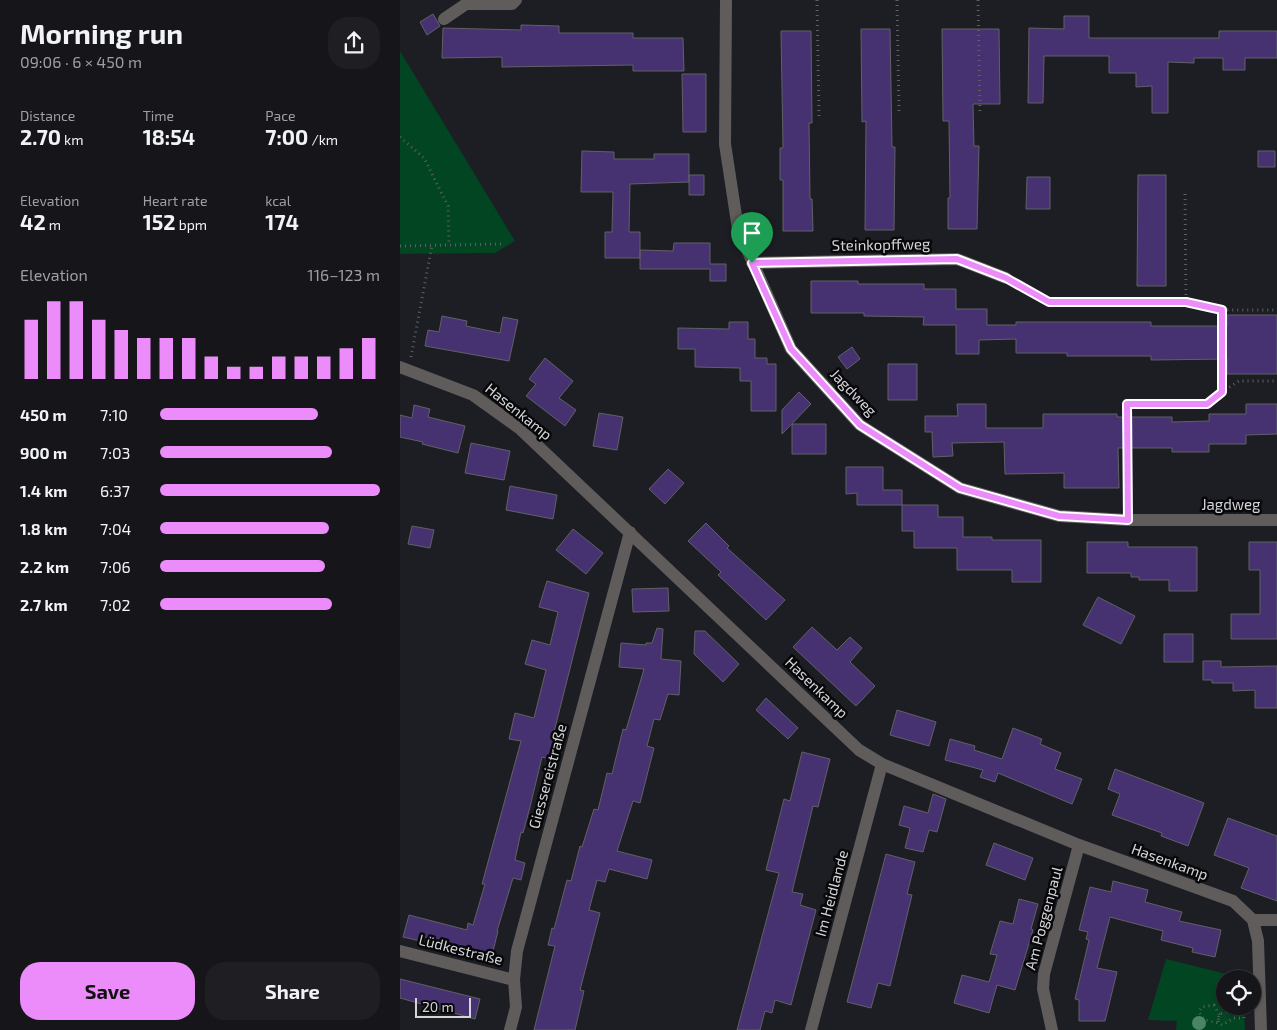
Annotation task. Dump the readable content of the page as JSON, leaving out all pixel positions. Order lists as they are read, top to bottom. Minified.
{"streets":{"street":["Steinkopffweg","Jagdweg","Hasenkamp","Giessereistraße","Im Heidlande","Am Poggenpaul","Lüdkestraße"]},"crossings":[["Steinkopffweg","Jagdweg"],["Hasenkamp","Giessereistraße"],["Hasenkamp","Im Heidlande"],["Hasenkamp","Am Poggenpaul"],["Giessereistraße","Lüdkestraße"]],"scale_bar":"20 m","page":{"heading":["Morning run","09:06 · 6 × 450 m"],"stats":[["Distance","2.70 km"],["Time","18:54"],["Pace","7:00 /km"],["Elevation","42 m"],["Heart rate","152 bpm"],["kcal","174"]],"chart":["Elevation","116–123 m"],"list":[{"name":"450 m","note":"7:10"},{"name":"900 m","note":"7:03"},{"name":"1.4 km","note":"6:37"},{"name":"1.8 km","note":"7:04"},{"name":"2.2 km","note":"7:06"},{"name":"2.7 km","note":"7:02"}],"buttons":["Save","Share"],"scale":"20 m"}}
